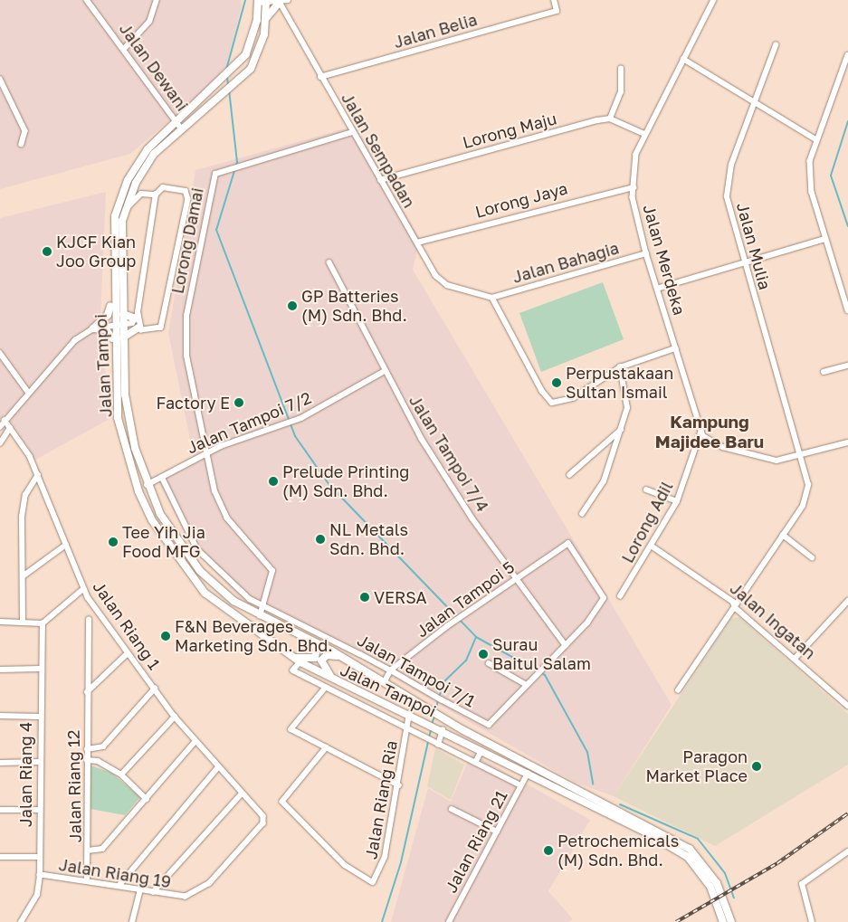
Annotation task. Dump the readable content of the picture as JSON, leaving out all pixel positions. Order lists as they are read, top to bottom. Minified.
{"streets":{"main road":["Jalan Tampoi"],"street":["Jalan Belia","Jalan Dewani","Lorong Maju","Jalan Sempadan","Lorong Jaya","Lorong Damai","Jalan Mulia","Jalan Merdeka","Jalan Bahagia","Jalan Tampoi 7/2","Jalan Tampoi 7/4","Lorong Adil","Jalan Tampoi 5","Jalan Ingatan","Jalan Riang 1","Jalan Tampoi 7/1","Jalan Riang 4","Jalan Riang 12","Jalan Riang Ria","Jalan Riang 21","Jalan Riang 19"]},"crossings":[["Jalan Belia","Jalan Sempadan"],["Jalan Dewani","Jalan Tampoi"],["Lorong Maju","Jalan Sempadan"],["Jalan Sempadan","Lorong Jaya"],["Jalan Sempadan","Lorong Damai"],["Jalan Sempadan","Jalan Bahagia"],["Lorong Jaya","Jalan Merdeka"],["Lorong Damai","Jalan Tampoi 7/2"],["Jalan Mulia","Jalan Ingatan"],["Jalan Merdeka","Jalan Bahagia"],["Jalan Merdeka","Lorong Adil"],["Jalan Tampoi","Jalan Tampoi 7/2"],["Jalan Tampoi","Jalan Tampoi 5"],["Jalan Tampoi","Jalan Riang Ria"],["Jalan Tampoi","Jalan Riang 21"],["Jalan Tampoi 7/2","Jalan Tampoi 7/4"],["Jalan Tampoi 7/2","Jalan Tampoi 7/1"],["Jalan Tampoi 7/4","Jalan Tampoi 5"],["Lorong Adil","Jalan Ingatan"],["Jalan Tampoi 5","Jalan Tampoi 7/1"],["Jalan Riang 1","Jalan Riang 19"],["Jalan Riang 4","Jalan Riang 19"],["Jalan Riang 12","Jalan Riang 19"]],"districts":["Kampung Majidee Baru"],"places":["KJCF Kian Joo Group","GP Batteries (M) Sdn. Bhd.","Perpustakaan Sultan Ismail","Factory E","Prelude Printing (M) Sdn. Bhd.","NL Metals Sdn. Bhd.","Tee Yih Jia Food MFG","VERSA","F&N Beverages Marketing Sdn. Bhd.","Surau Baitul Salam","Paragon Market Place","Petrochemicals (M) Sdn. Bhd."]}
